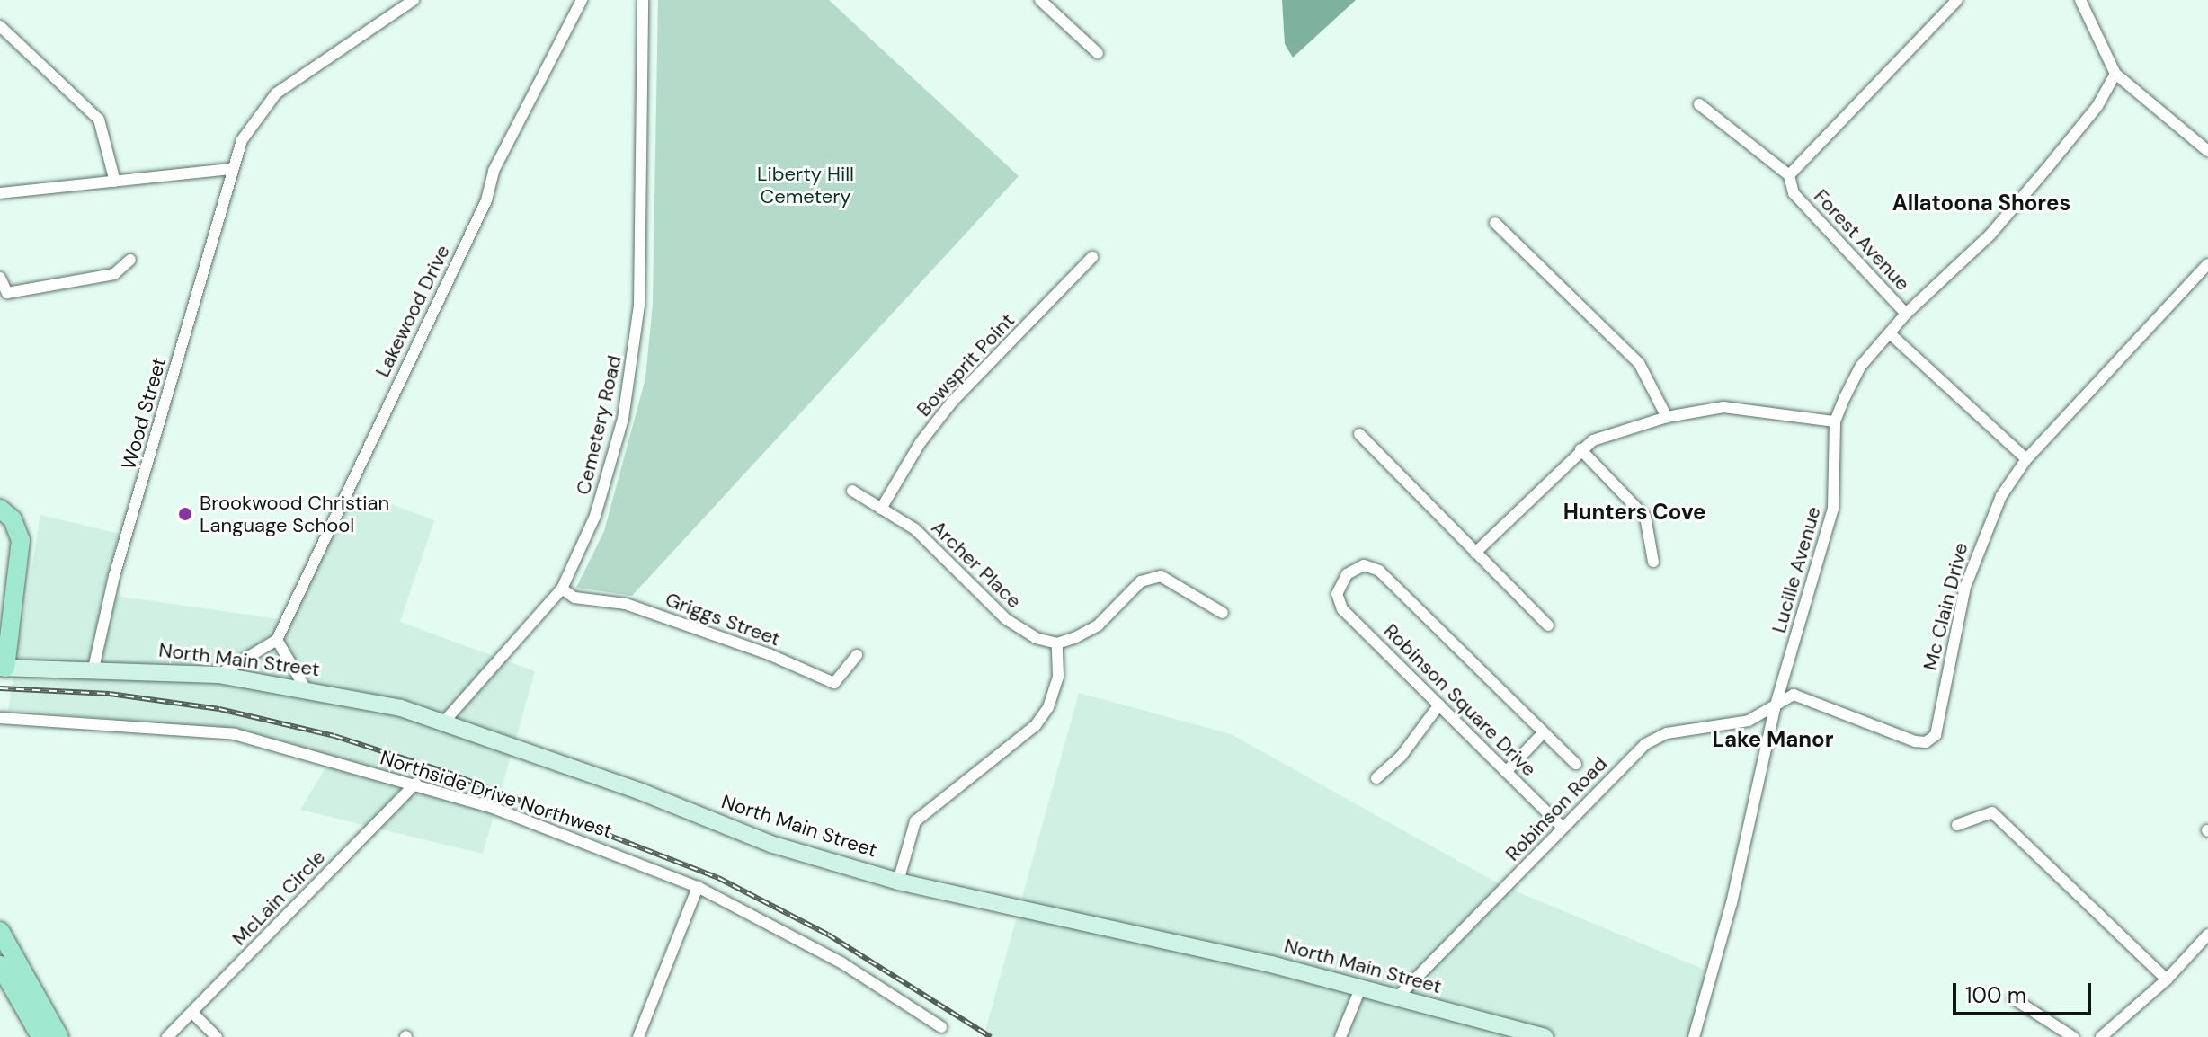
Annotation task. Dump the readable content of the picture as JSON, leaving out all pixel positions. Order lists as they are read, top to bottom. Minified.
{"streets":{"main road":["North Main Street"],"street":["Forest Avenue","Lakewood Drive","Bowsprit Point","Wood Street","Cemetery Road","Archer Place","Lucille Avenue","Mc Clain Drive","Griggs Street","Robinson Square Drive","Northside Drive Northwest","Robinson Road","McLain Circle"]},"crossings":[["Forest Avenue","Lucille Avenue"],["Bowsprit Point","Archer Place"],["Wood Street","North Main Street"],["Cemetery Road","Griggs Street"],["Cemetery Road","North Main Street"],["Lucille Avenue","Mc Clain Drive"],["Lucille Avenue","Robinson Road"],["Mc Clain Drive","Robinson Road"],["North Main Street","Robinson Road"],["Robinson Square Drive","Robinson Road"],["Northside Drive Northwest","McLain Circle"]],"districts":["Allatoona Shores","Hunters Cove","Lake Manor"],"parks":["Liberty Hill Cemetery"],"places":["Brookwood Christian Language School"],"scale_bar":"100 m"}
